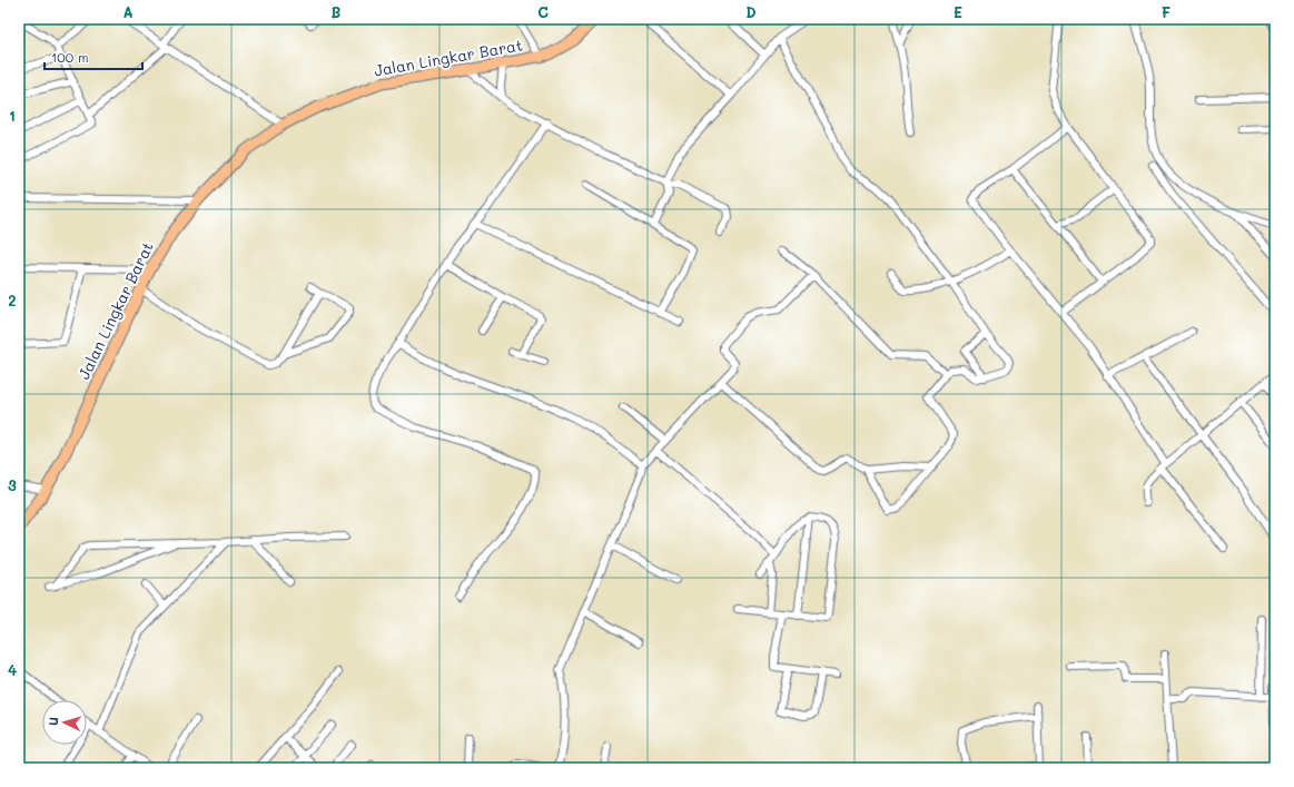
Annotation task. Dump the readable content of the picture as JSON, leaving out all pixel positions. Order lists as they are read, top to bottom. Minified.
{"streets":{"highway":["Jalan Lingkar Barat"]},"scale_bar":"100 m","north":"left","grid":{"columns":["A","B","C","D","E","F"],"rows":["1","2","3","4"]}}
